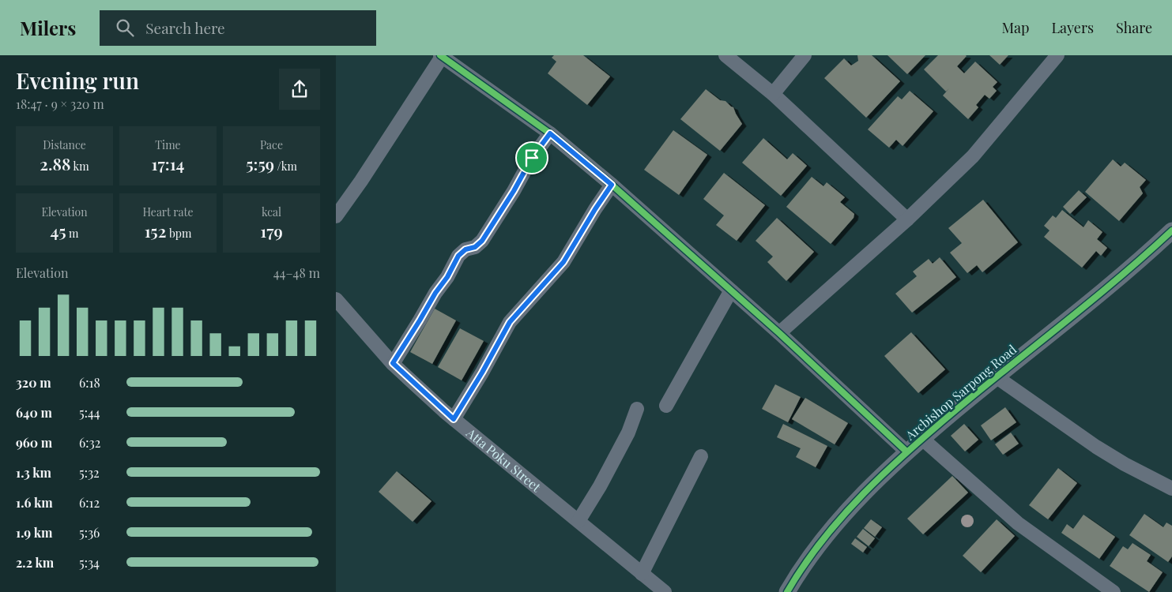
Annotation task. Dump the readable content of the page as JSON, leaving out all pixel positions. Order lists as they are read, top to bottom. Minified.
{"streets":{"street":["Arcbishop Sarpong Road","Atta Poku Street"]},"page":{"header":"Milers","search":"Search here","nav":["Map","Layers","Share"],"heading":["Evening run","18:47 · 9 × 320 m"],"stats":[["Distance","2.88 km"],["Time","17:14"],["Pace","5:59 /km"],["Elevation","45 m"],["Heart rate","152 bpm"],["kcal","179"]],"chart":["Elevation","44–48 m"],"list":[{"name":"320 m","note":"6:18"},{"name":"640 m","note":"5:44"},{"name":"960 m","note":"6:32"},{"name":"1.3 km","note":"5:32"},{"name":"1.6 km","note":"6:12"},{"name":"1.9 km","note":"5:36"},{"name":"2.2 km","note":"5:34"}]}}
